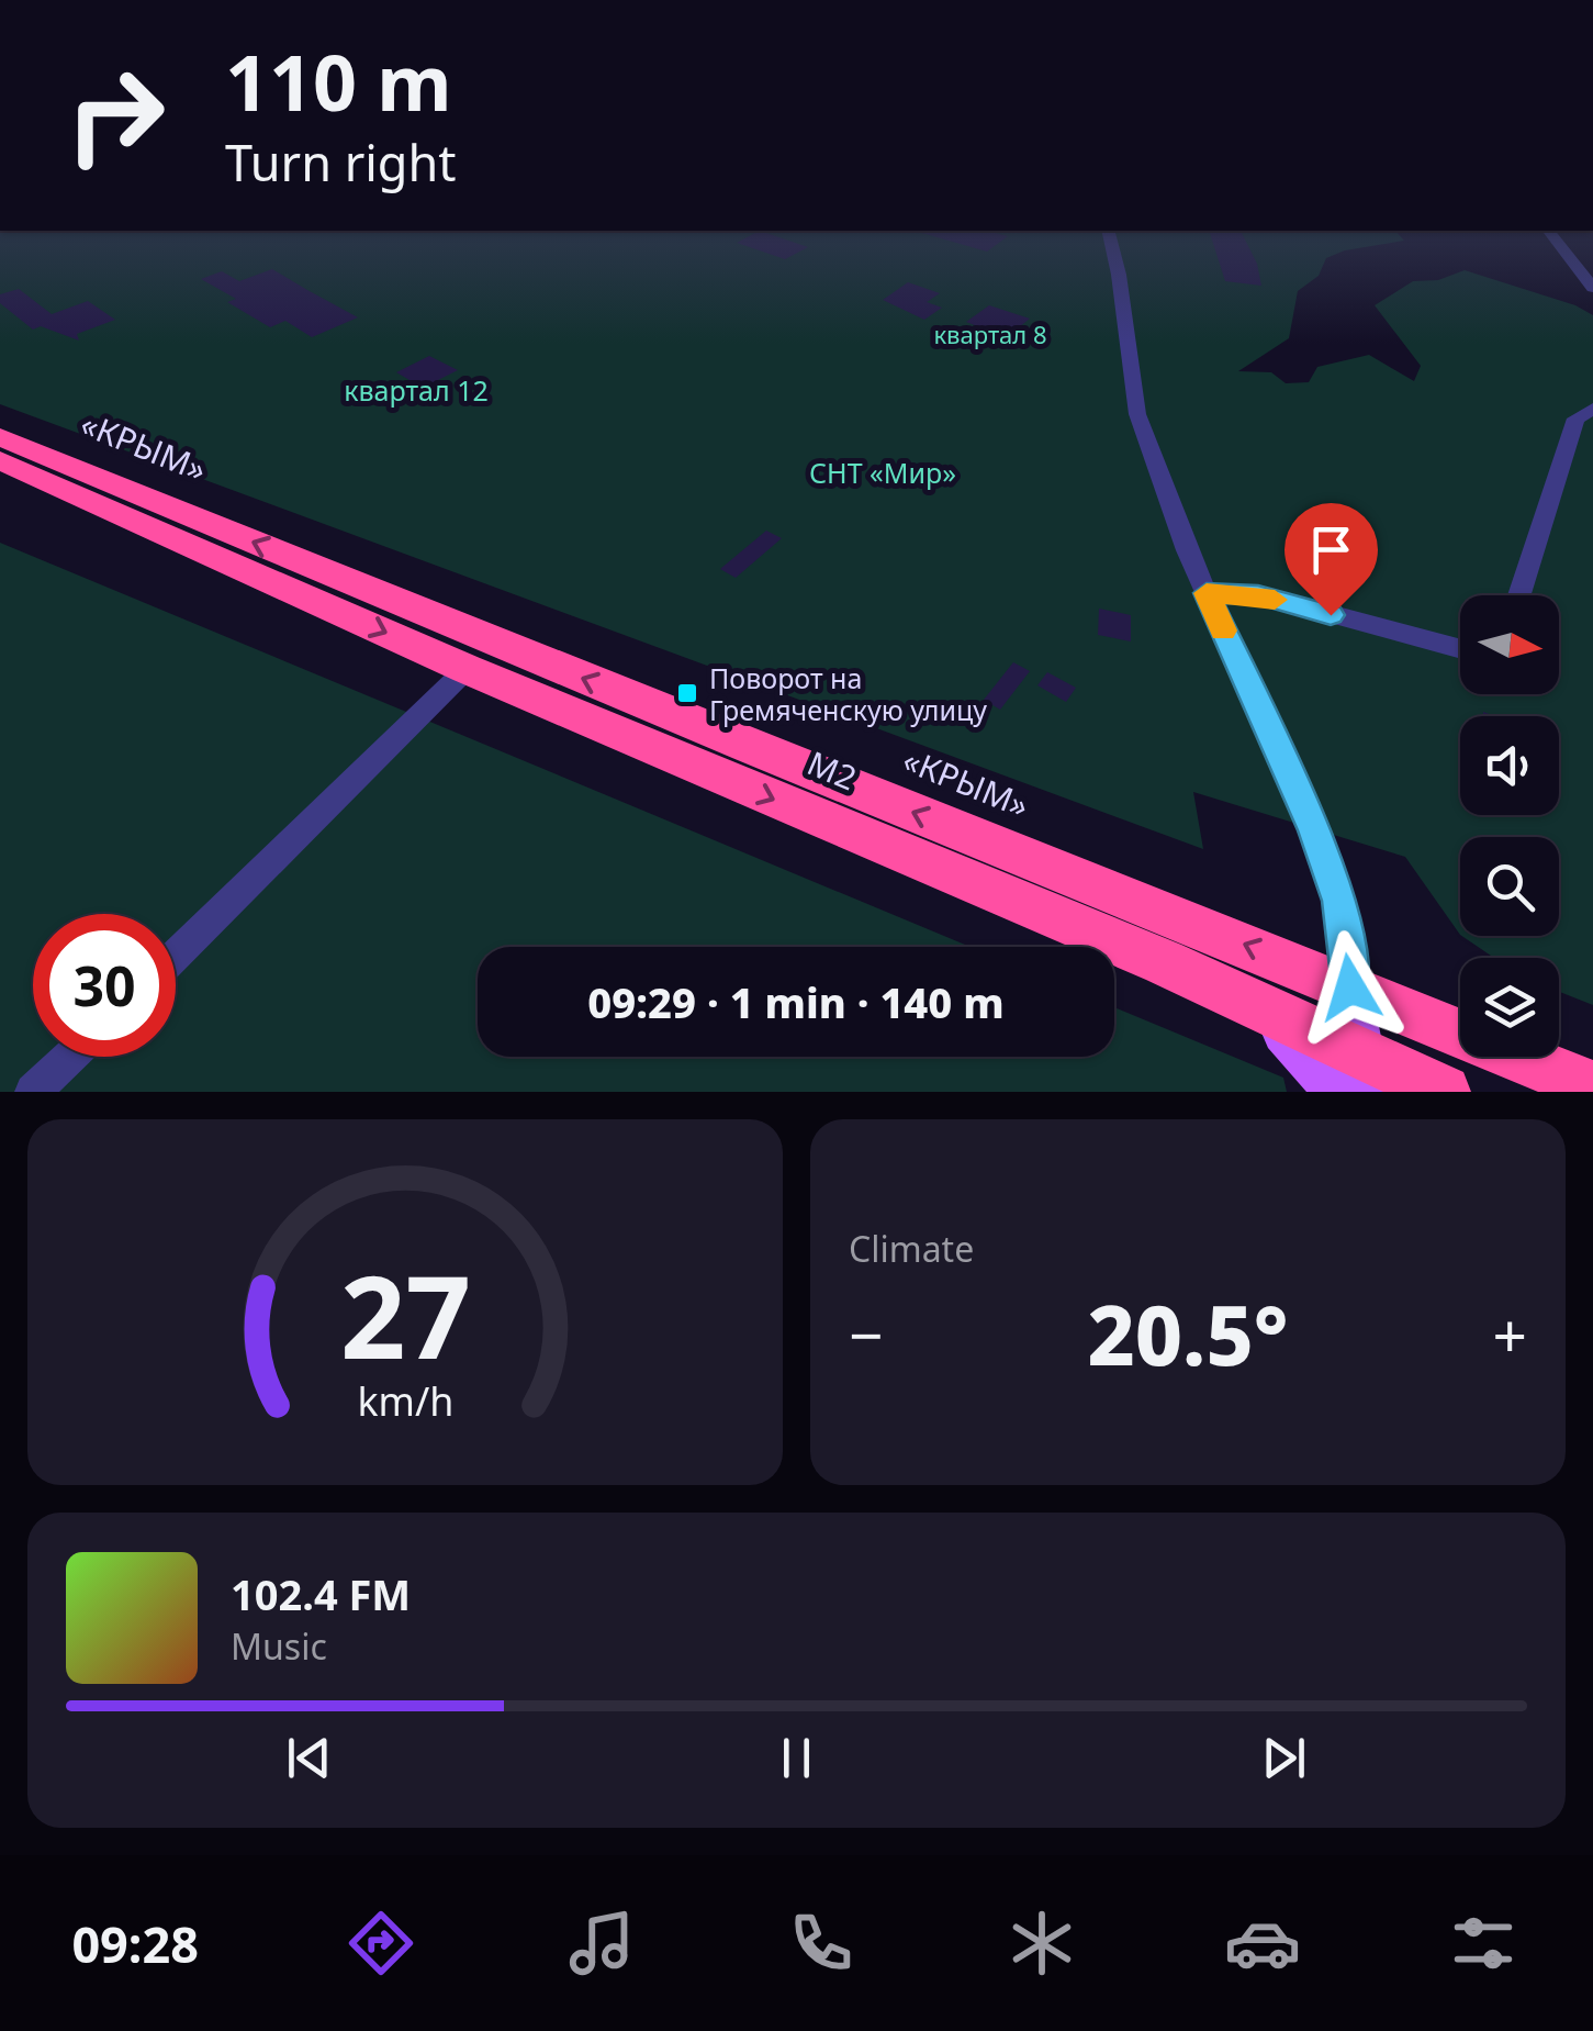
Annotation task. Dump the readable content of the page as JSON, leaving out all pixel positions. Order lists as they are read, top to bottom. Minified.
{"streets":{"highway":["«КРЫМ»","М2"]},"one_way":["«КРЫМ»","М2"],"parks":["квартал 8","квартал 12","СНТ «Мир»"],"places":{"transit":["Поворот на Гремяченскую улицу"]},"north":"right","page":{"turn":["110 m","Turn right"],"limit":"30","trip":"09:29 · 1 min · 140 m","tile":"Climate","heat":["−","20.5°","+"],"song":["102.4 FM","Music"],"tabs":"09:28","gauge":["27","km/h"]}}
